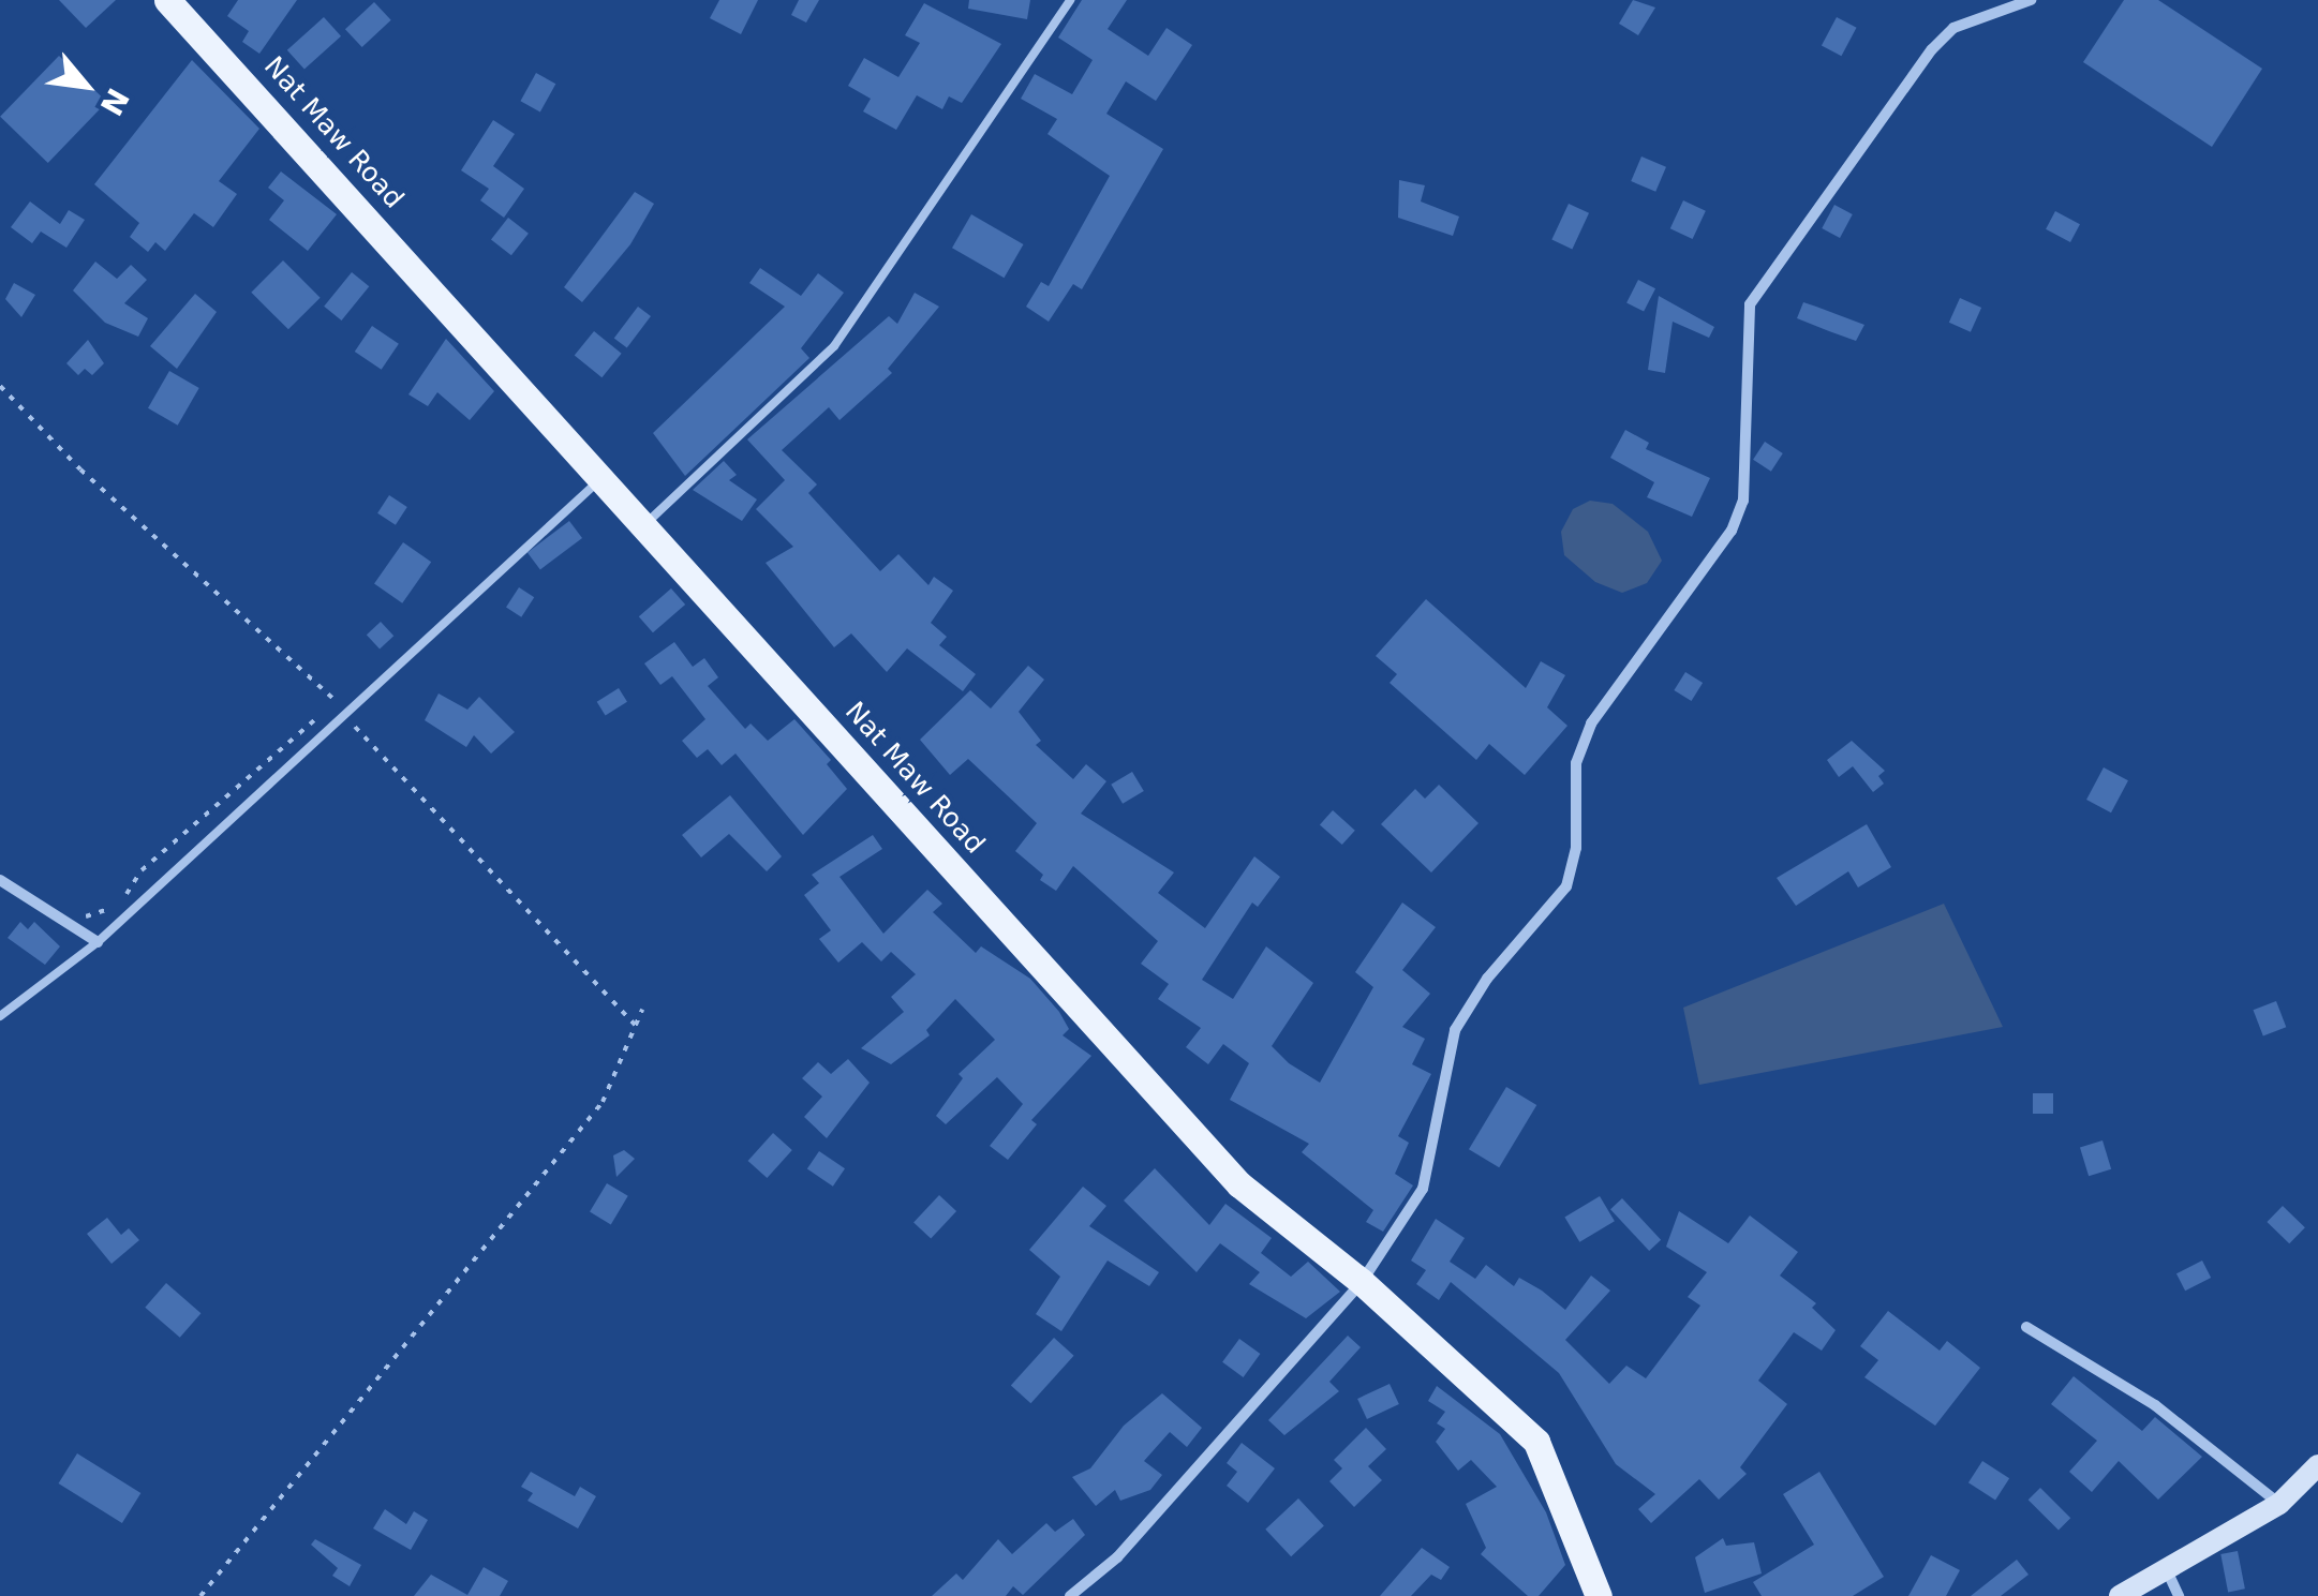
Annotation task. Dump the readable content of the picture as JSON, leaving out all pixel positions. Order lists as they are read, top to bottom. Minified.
{"streets":{"main road":["Nat Maw Road"]},"north":"bottom right"}
